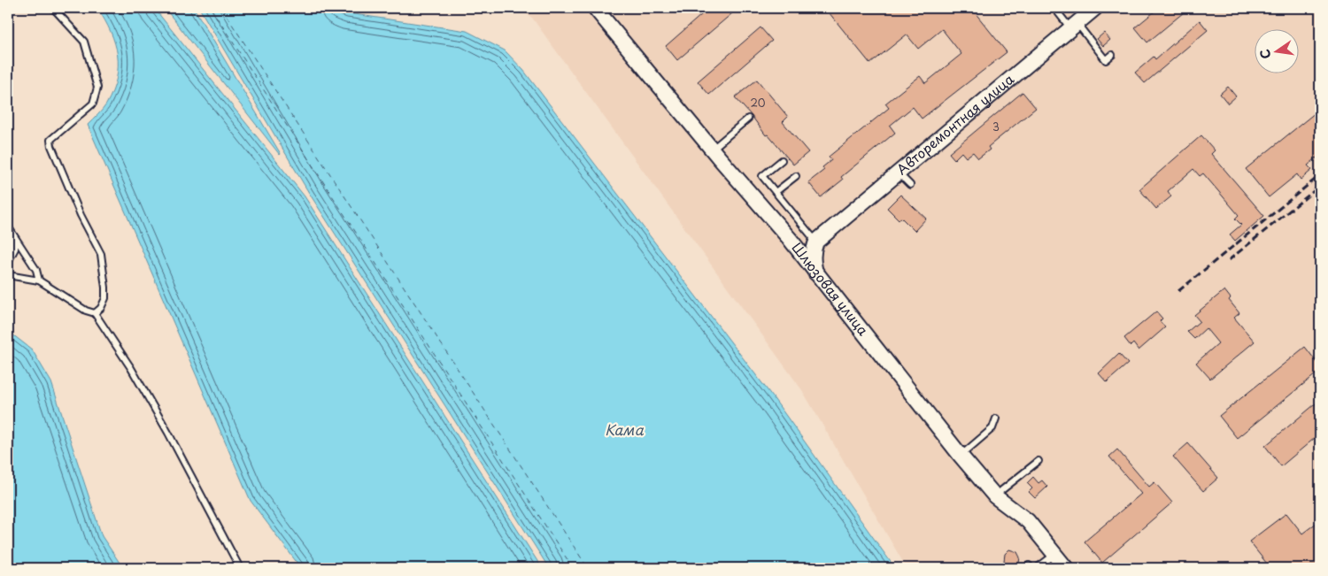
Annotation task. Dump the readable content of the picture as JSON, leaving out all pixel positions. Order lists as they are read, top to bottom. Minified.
{"streets":{"street":["Авторемонтная улица","Шлюзовая улица"]},"water":["Кама"],"house_numbers":["20","3"],"north":"left"}
